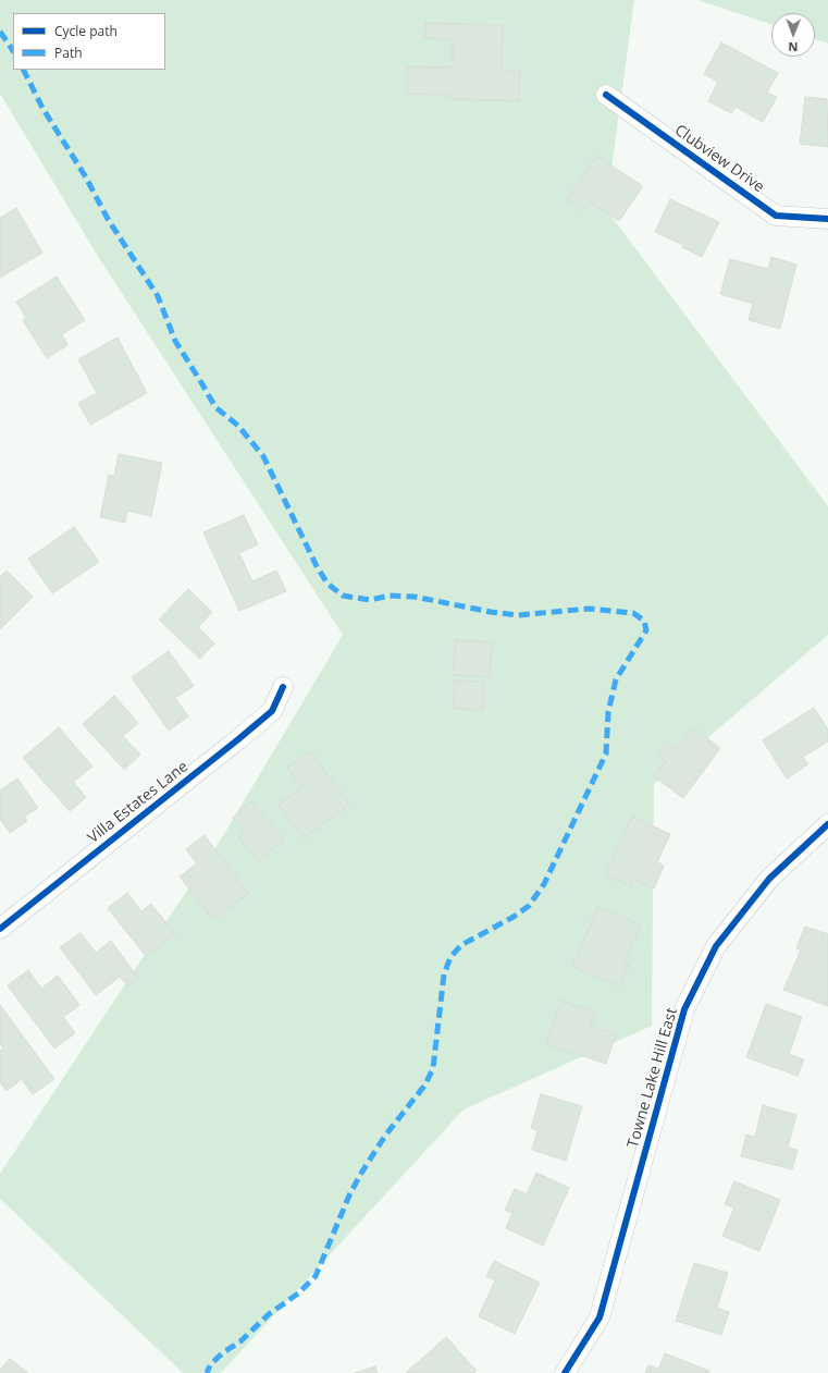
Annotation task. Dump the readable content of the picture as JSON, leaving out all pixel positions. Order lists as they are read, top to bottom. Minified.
{"streets":{"street":["Clubview Drive","Villa Estates Lane","Towne Lake Hill East"]},"legend":["Cycle path","Path"],"north":"bottom"}
